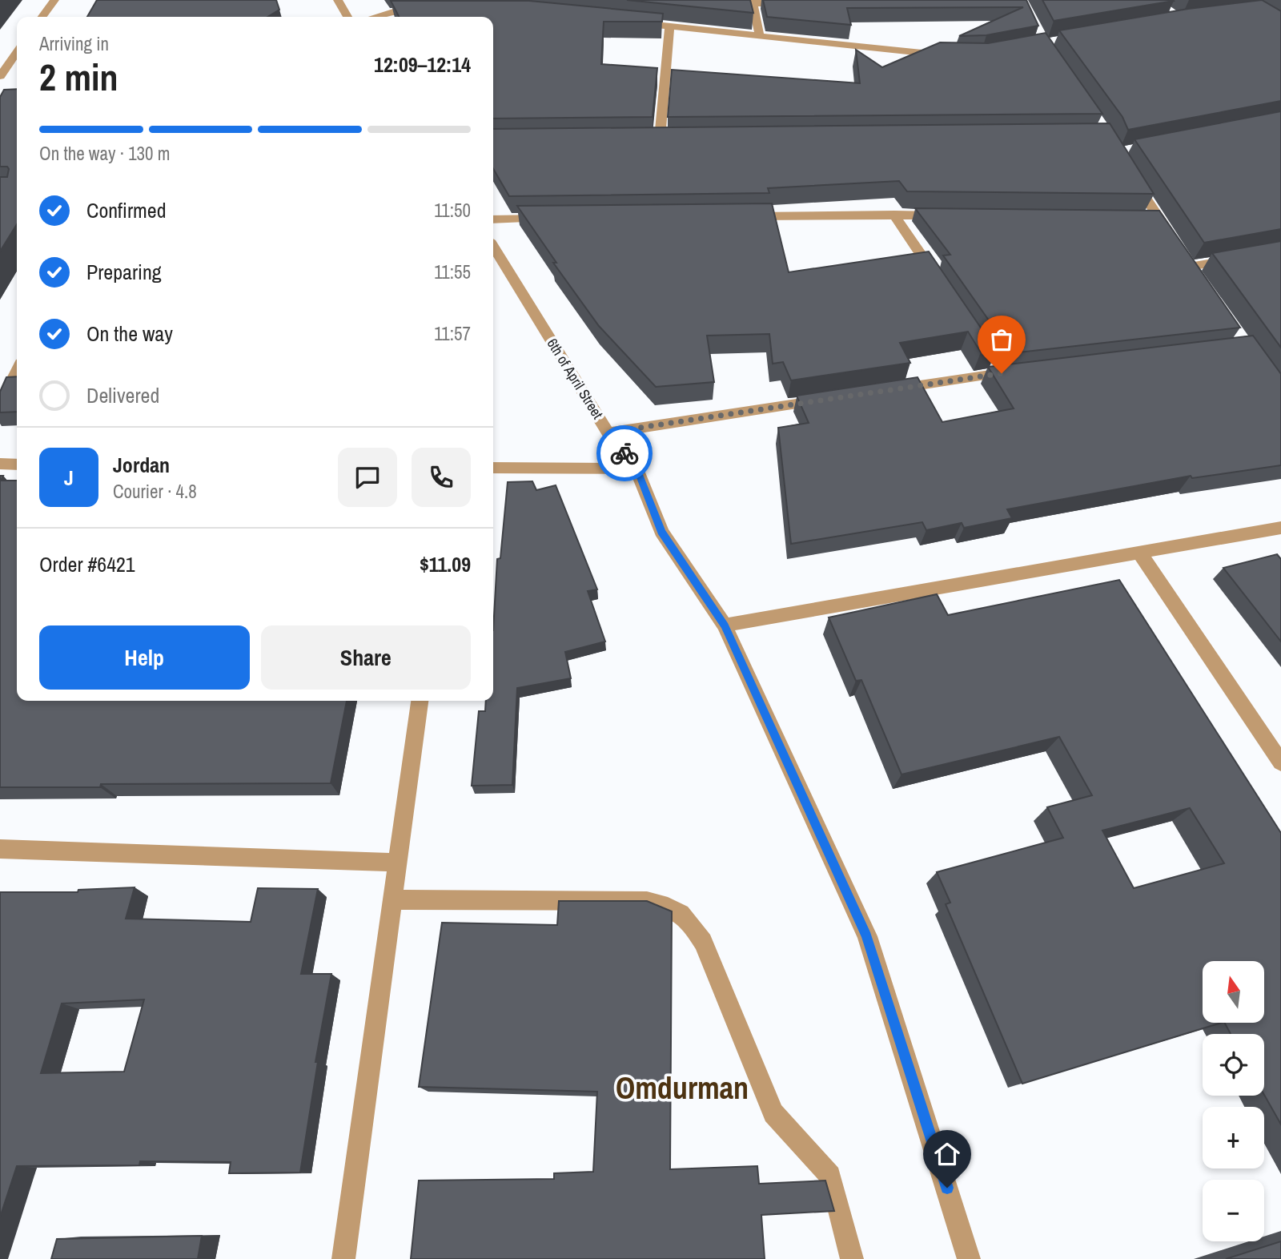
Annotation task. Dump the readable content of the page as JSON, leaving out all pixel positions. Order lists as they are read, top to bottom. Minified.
{"streets":{"street":["6th of April Street"]},"districts":["Omdurman"],"north":"top","page":{"heading":["2 min","Arriving in","12:09–12:14"],"panel":["Jordan","Courier · 4.8","Order #6421","$11.09"],"bar":"On the way · 130 m","list":[["Confirmed","11:50"],["Preparing","11:55"],["On the way","11:57"],"Delivered"],"round":"J","buttons":["Help","Share"],"map_buttons":["+","−"]}}
